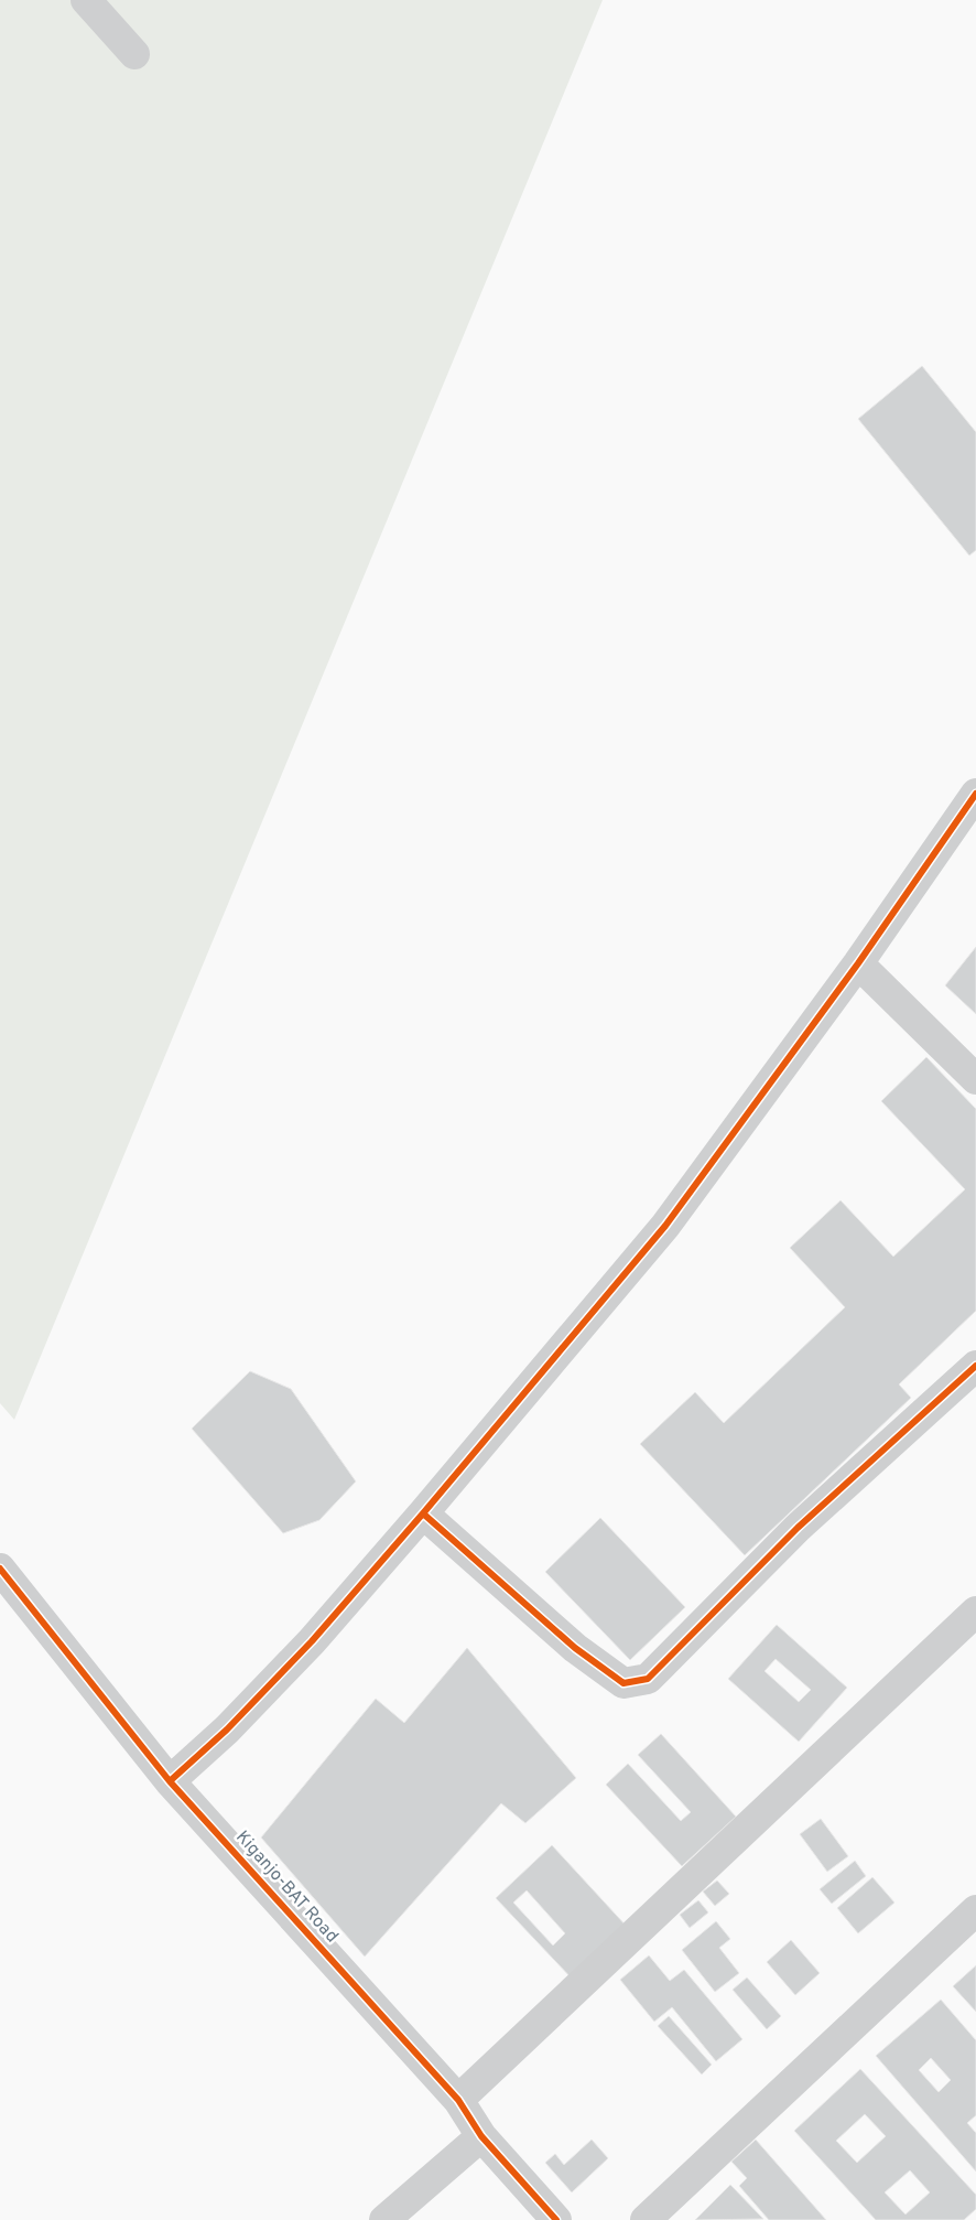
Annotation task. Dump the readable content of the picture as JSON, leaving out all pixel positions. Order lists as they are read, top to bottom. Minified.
{"streets":{"street":["Kiganjo-BAT Road"]}}
